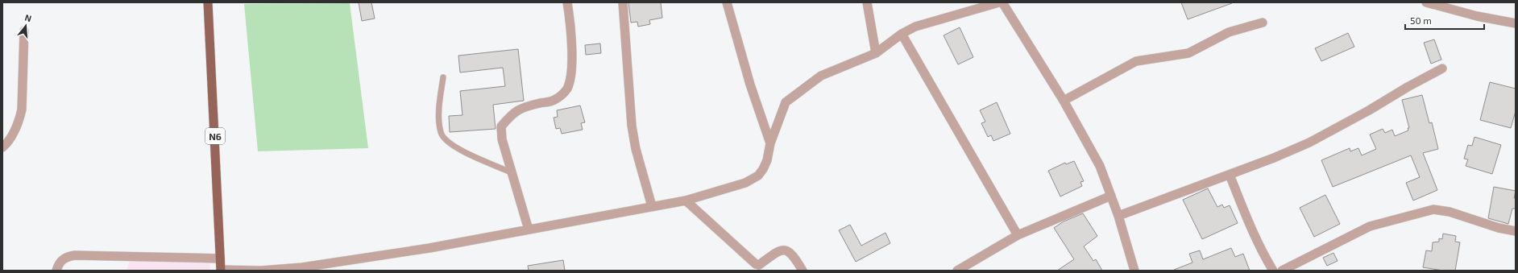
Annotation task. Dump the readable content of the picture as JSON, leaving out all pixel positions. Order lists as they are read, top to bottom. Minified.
{"streets":{"main road":["N6"]},"scale_bar":"50 m","north":"top"}
